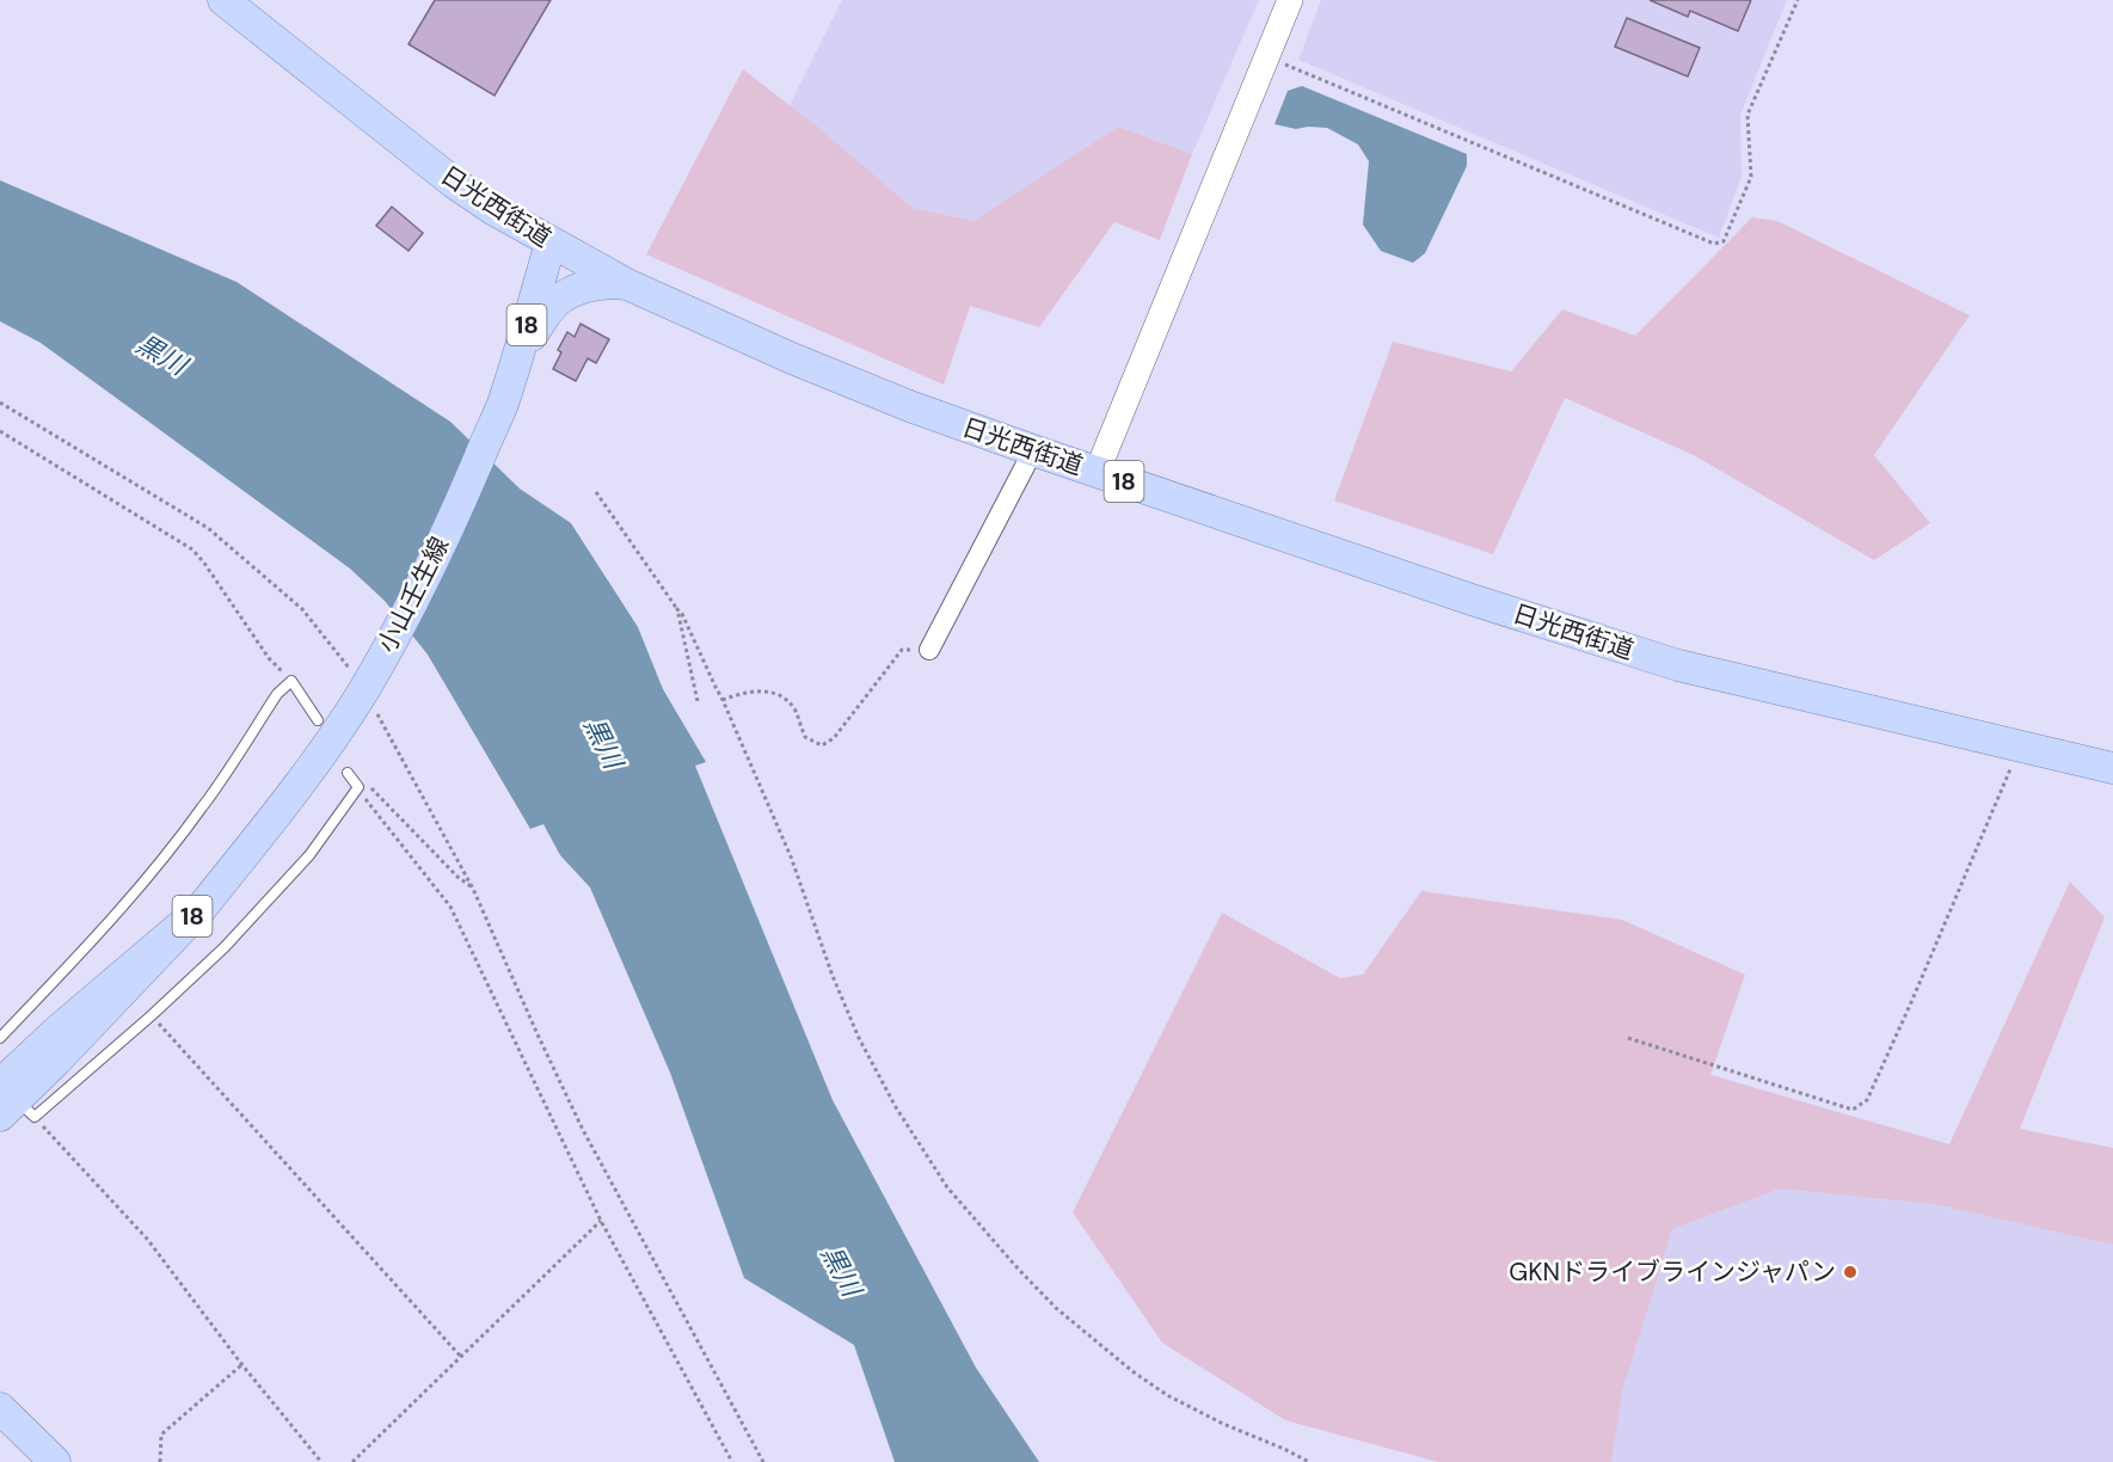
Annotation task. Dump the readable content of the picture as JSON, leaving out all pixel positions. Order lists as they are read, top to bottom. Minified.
{"streets":{"main road":["日光西街道","18","小山壬生線"]},"crossings":[["日光西街道","小山壬生線"]],"water":["黒川"],"places":["GKNドライブラインジャパン"]}
